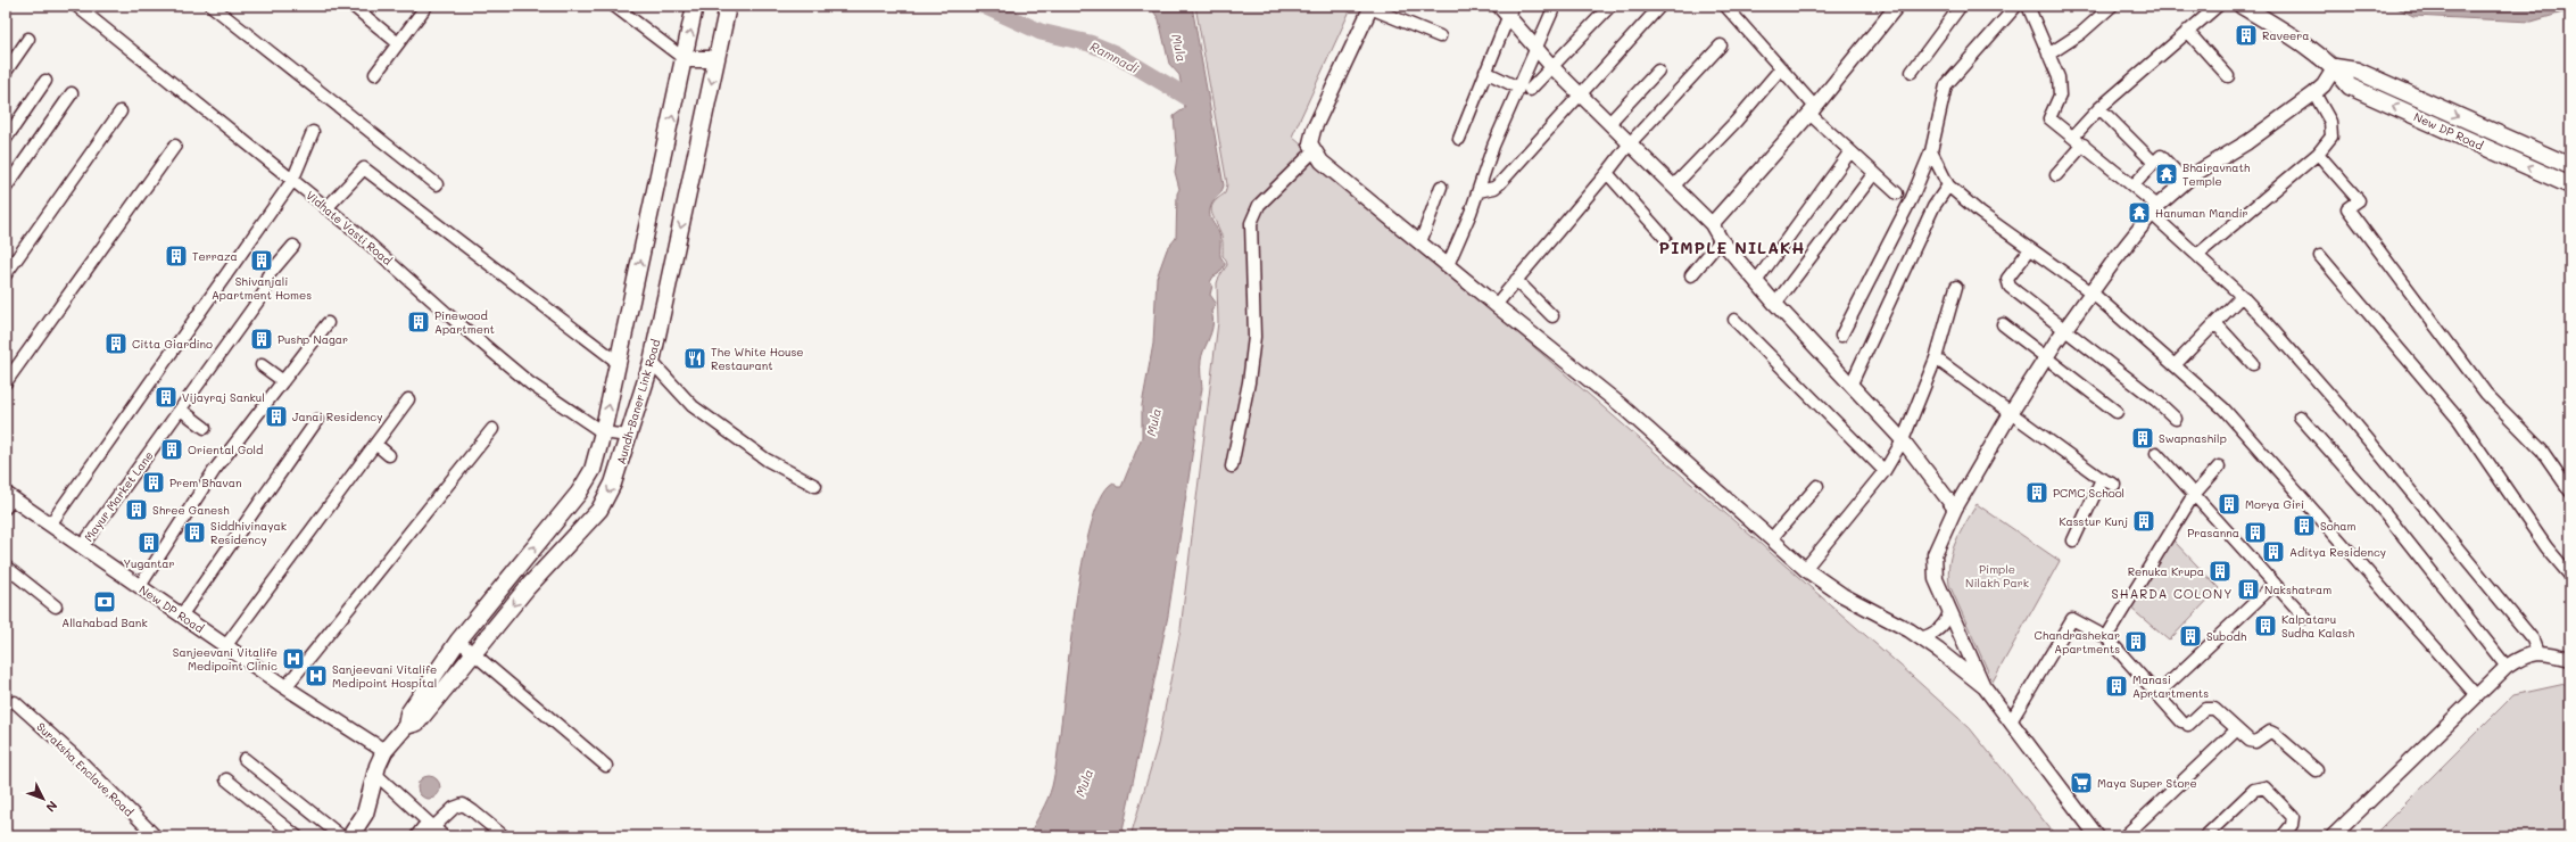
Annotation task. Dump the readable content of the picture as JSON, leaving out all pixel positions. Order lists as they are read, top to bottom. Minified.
{"streets":{"main road":["New DP Road","Aundh-Baner Link Road"],"street":["Vidhate Vasti Road","Mayur Market Lane","Suraksha Enclave Road"]},"crossings":[["New DP Road","Aundh-Baner Link Road"],["New DP Road","Mayur Market Lane"],["Vidhate Vasti Road","Aundh-Baner Link Road"]],"districts":["PIMPLE NILAKH","SHARDA COLONY"],"water":["Mula","Ramnadi"],"parks":["Pimple Nilakh Park"],"places":{"building":["Raveera","Terraza","Shivanjali Apartment Homes","Pinewood Apartment","Pushp Nagar","Citta Giardino","Vijayraj Sankul","Janai Residency","Swapnashilp","Oriental Gold","Prem Bhavan","PCMC School","Morya Giri","Shree Ganesh","Kasstur Kunj","Soham","Siddhivinayak Residency","Prasanna","Yugantar","Aditya Residency","Renuka Krupa","Nakshatram","Kalpataru Sudha Kalash","Subodh","Chandrashekar Apartments","Manasi Aprtartments"],"temple":["Bhairavnath Temple","Hanuman Mandir"],"restaurant":["The White House Restaurant"],"bank":["Allahabad Bank"],"hospital":["Sanjeevani Vitalife Medipoint Clinic","Sanjeevani Vitalife Medipoint Hospital"],"supermarket":["Maya Super Store"]},"north":"bottom right"}
